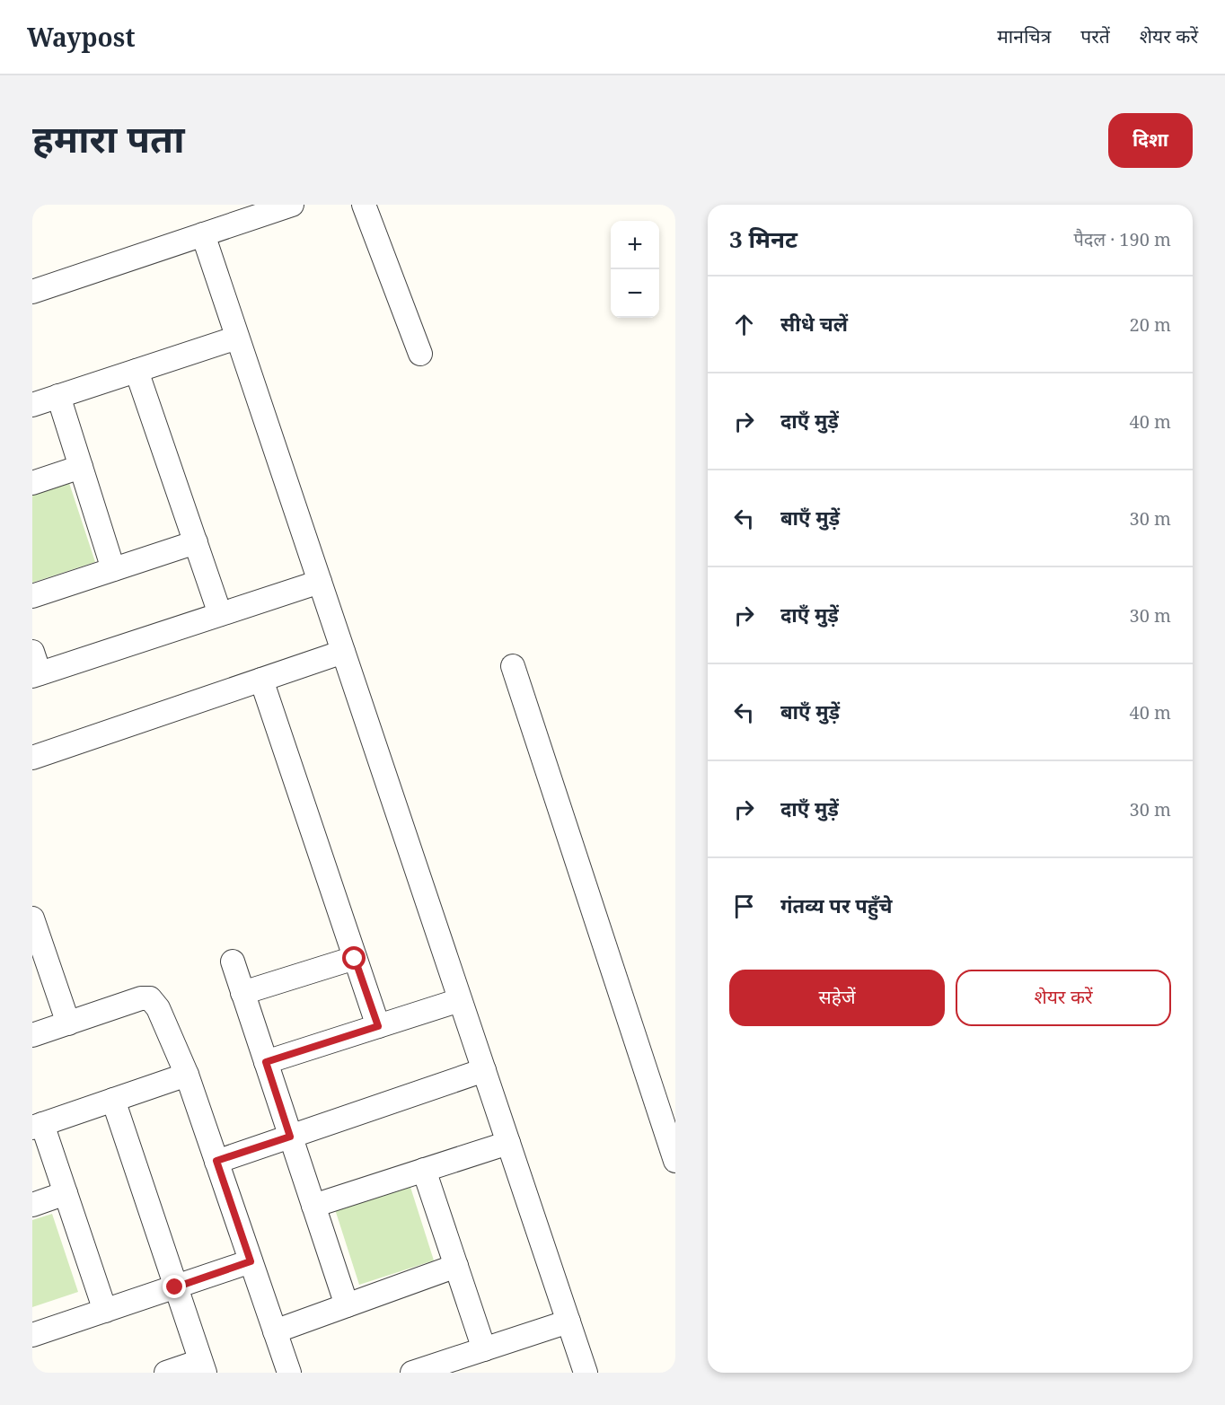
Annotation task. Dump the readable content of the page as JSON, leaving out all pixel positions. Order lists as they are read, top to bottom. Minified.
{"page":{"header":"Waypost","nav":["मानचित्र","परतें","शेयर करें"],"title":"हमारा पता","buttons":["दिशा",["सहेजें","शेयर करें"]],"heading":["3 मिनट","पैदल · 190 m"],"map_buttons":["+","−"],"list":[["सीधे चलें","20 m"],["दाएँ मुड़ें","40 m"],["बाएँ मुड़ें","30 m"],["दाएँ मुड़ें","30 m"],["बाएँ मुड़ें","40 m"],["दाएँ मुड़ें","30 m"],"गंतव्य पर पहुँचे"]}}
